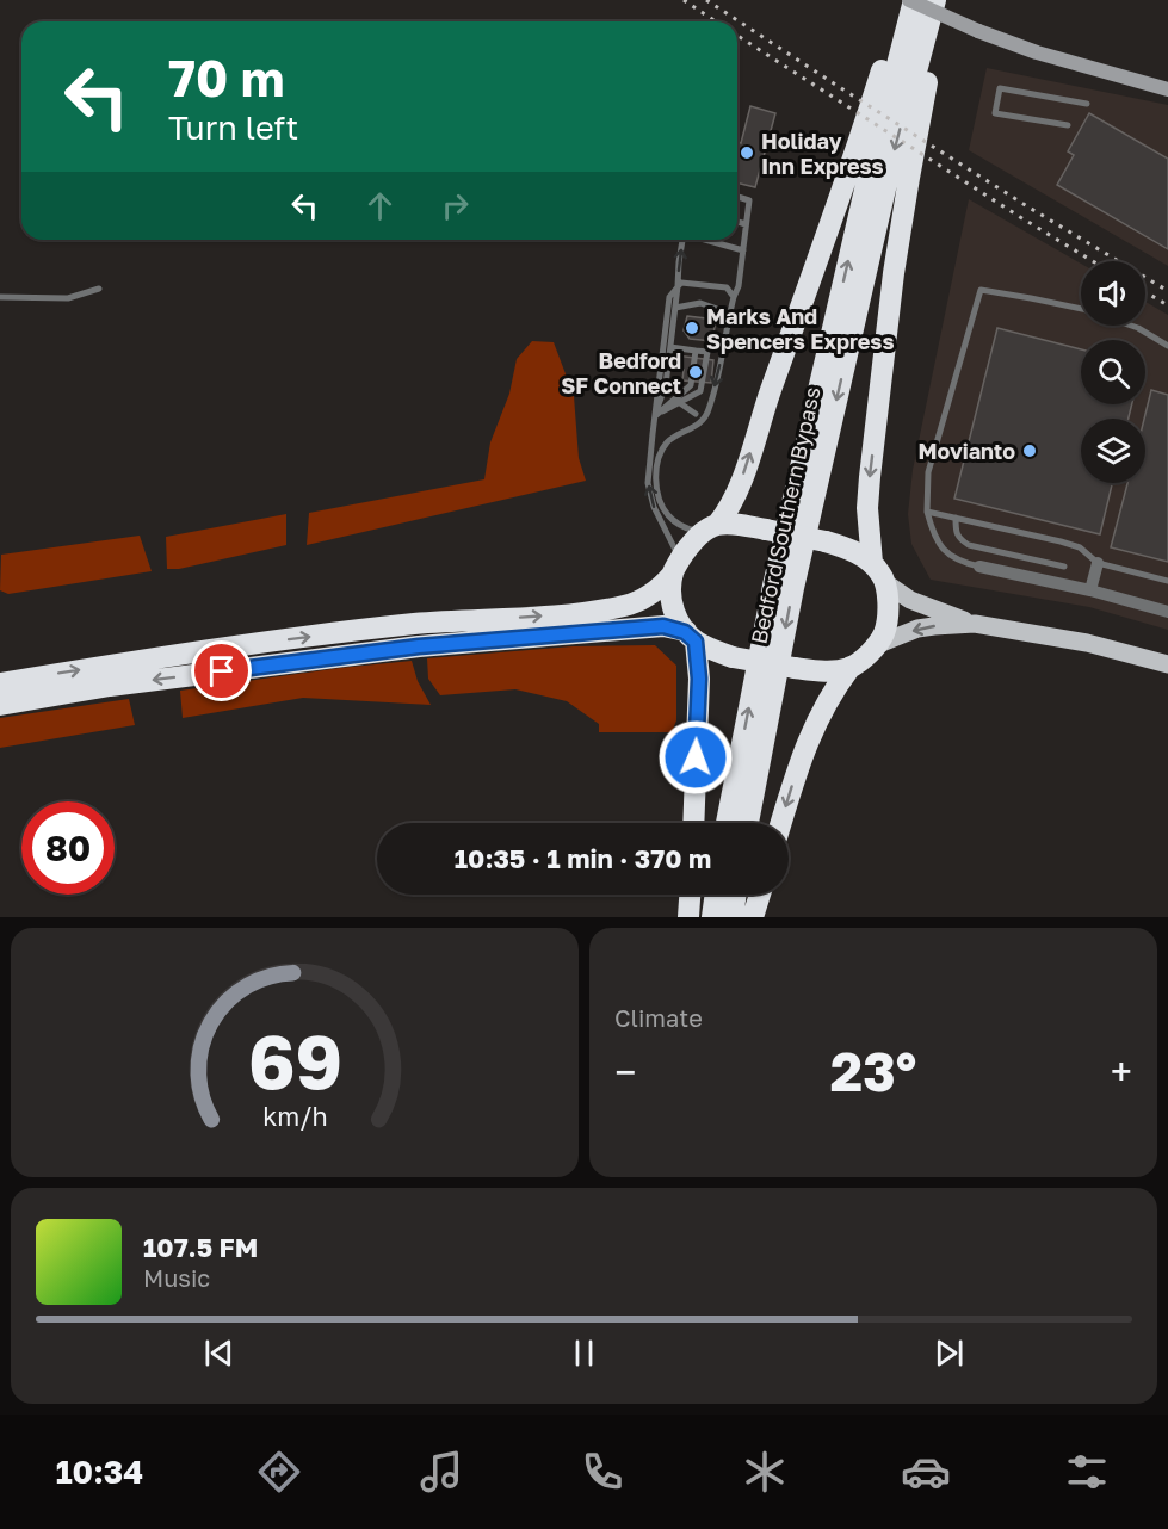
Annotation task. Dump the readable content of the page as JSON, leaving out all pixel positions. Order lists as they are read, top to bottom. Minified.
{"streets":{"highway":["Bedford Southern Bypass"]},"places":["Holiday Inn Express","Marks And Spencers Express","Bedford SF Connect","Movianto"],"page":{"turn":["70 m","Turn left"],"limit":"80","trip":"10:35 · 1 min · 370 m","tile":"Climate","heat":["−","23°","+"],"song":["107.5 FM","Music"],"tabs":"10:34","gauge":["69","km/h"]}}
